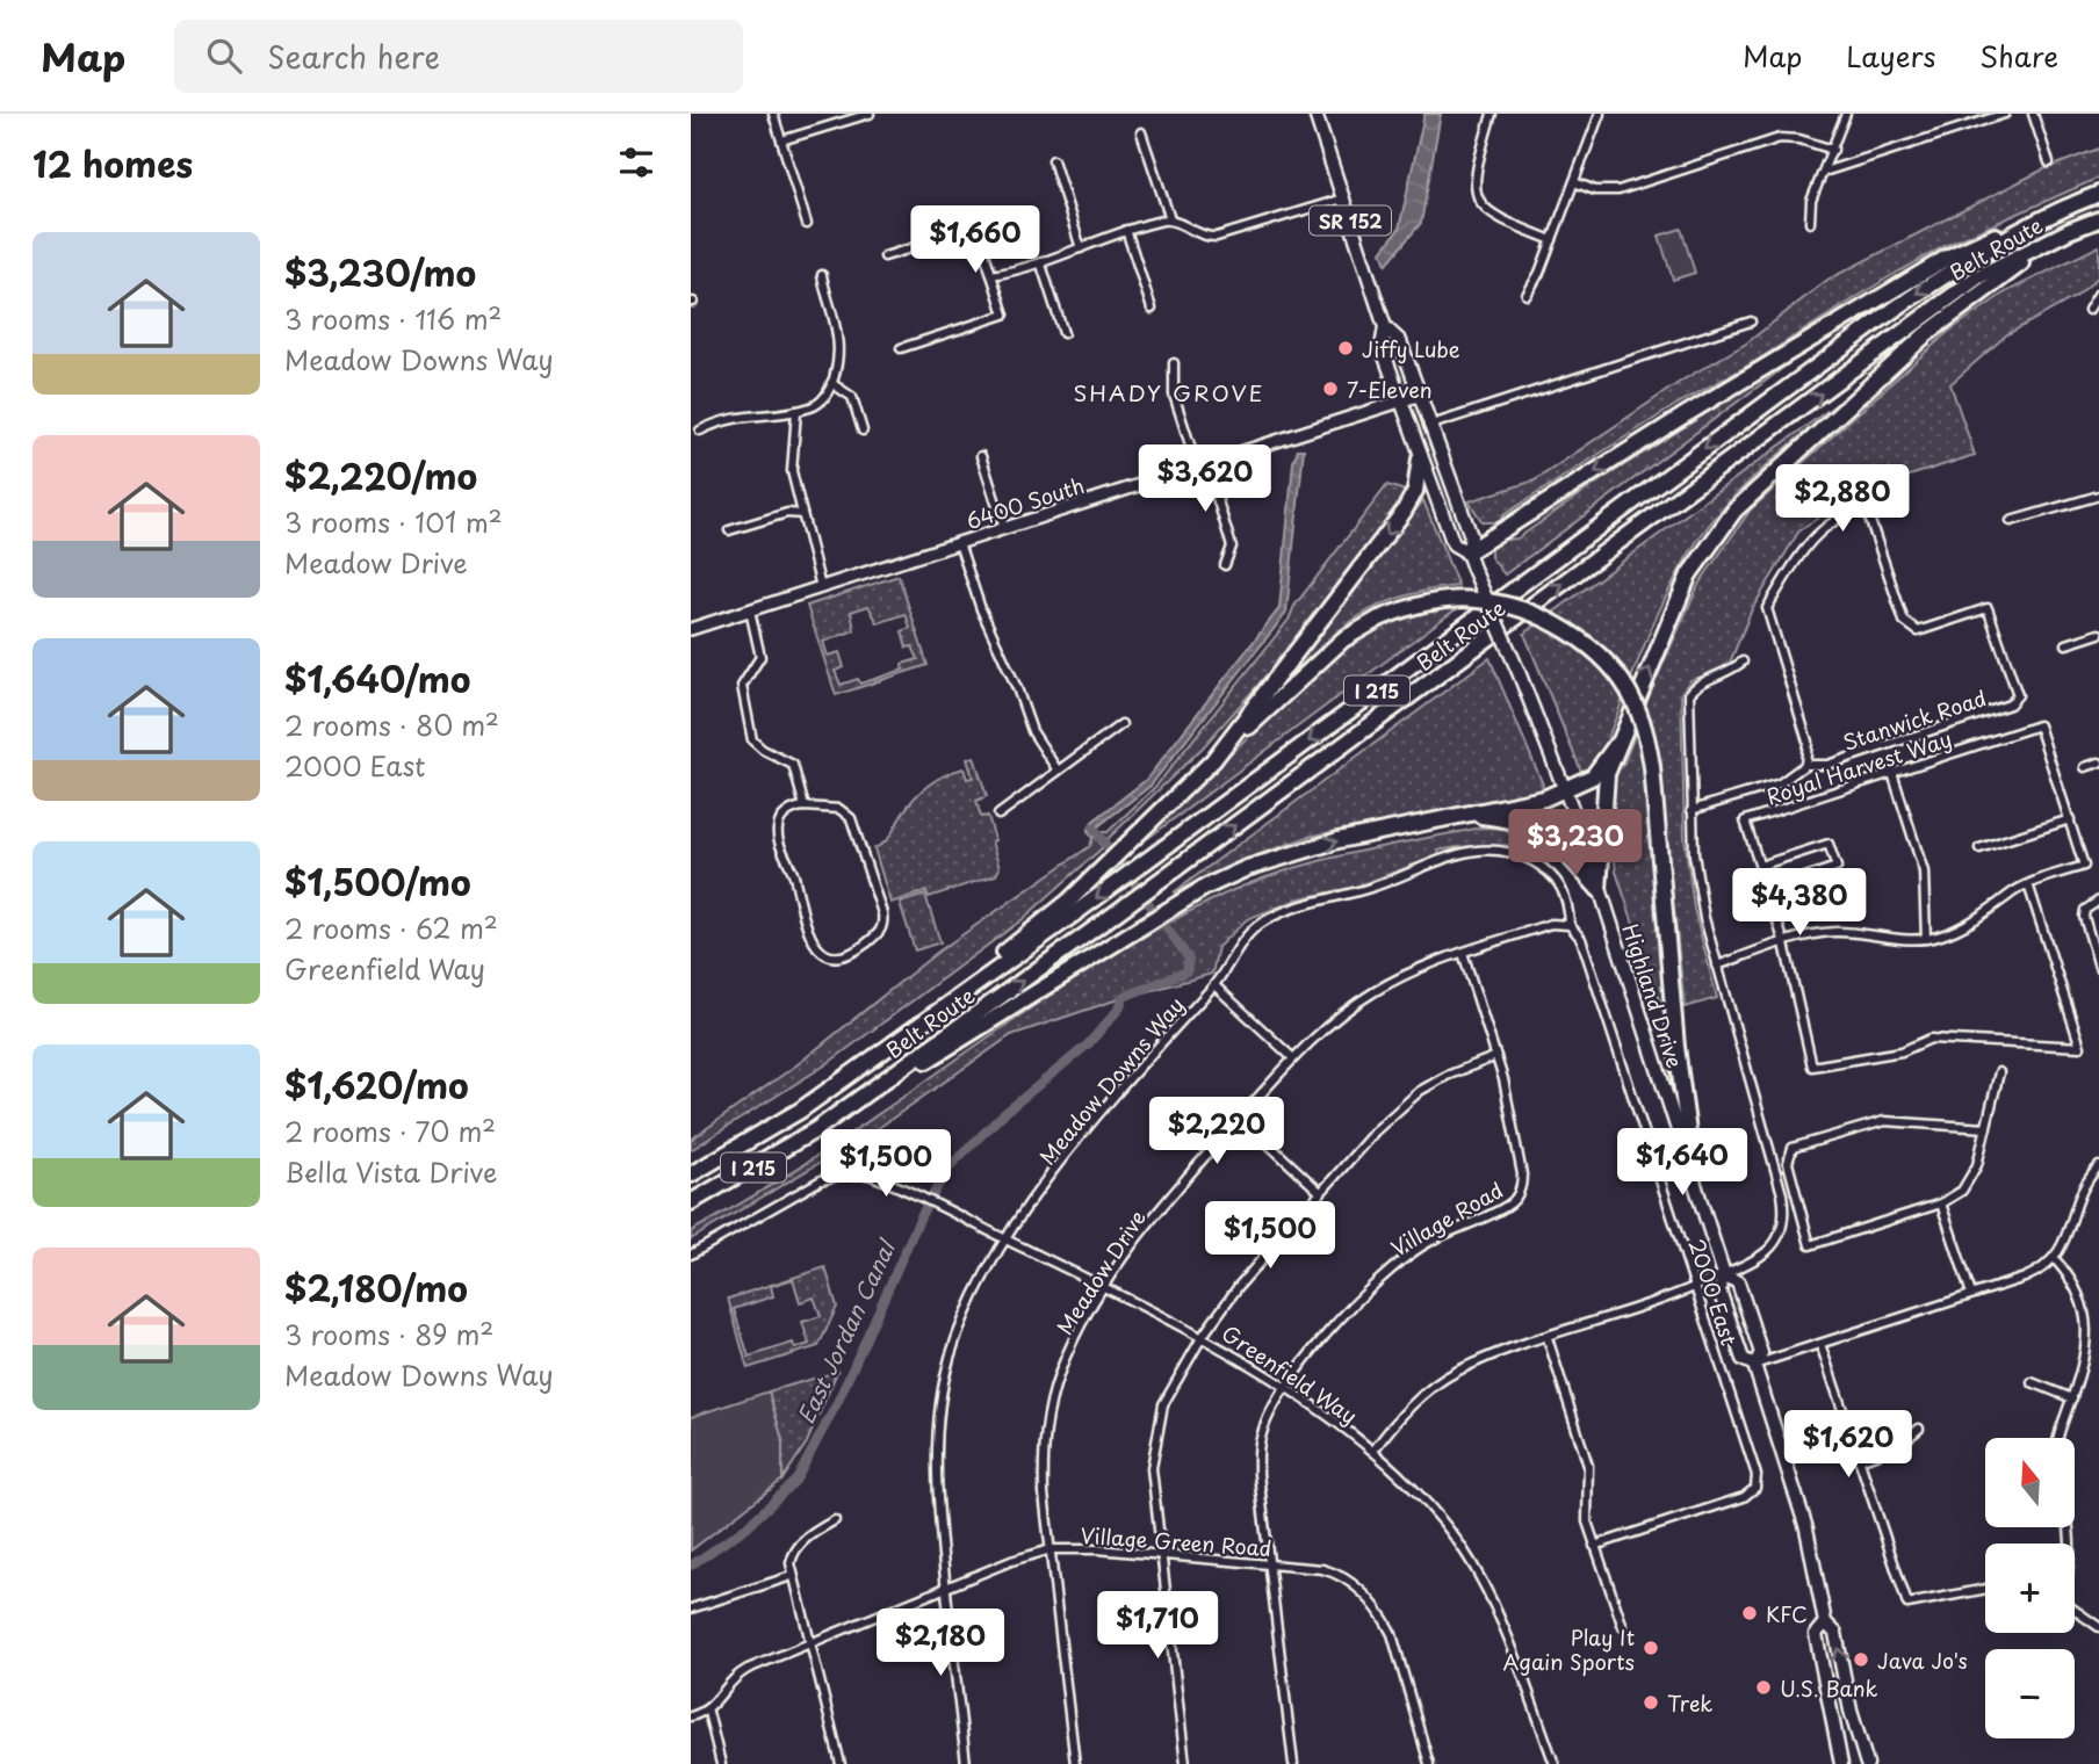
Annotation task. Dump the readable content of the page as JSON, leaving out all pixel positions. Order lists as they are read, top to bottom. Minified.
{"streets":{"highway":["Belt Route","I 215"],"main road":["SR 152","Highland Drive"],"street":["6400 South","Stanwick Road","Royal Harvest Way","Meadow Downs Way","Village Road","Meadow Drive","2000 East","Greenfield Way","Village Green Road"]},"crossings":[["6400 South","Highland Drive"],["Meadow Downs Way","Meadow Drive"],["Meadow Downs Way","2000 East"],["Meadow Downs Way","Greenfield Way"],["Meadow Downs Way","Village Green Road"],["Village Road","Meadow Drive"],["Village Road","Greenfield Way"],["Village Road","Village Green Road"],["Meadow Drive","2000 East"],["Meadow Drive","Greenfield Way"],["Meadow Drive","Village Green Road"]],"districts":["SHADY GROVE"],"water":["East Jordan Canal"],"places":["Jiffy Lube","7-Eleven","KFC","Play It Again Sports","Java Jo's","U.S. Bank","Trek"],"north":"top","page":{"header":"Map","search":"Search here","nav":["Map","Layers","Share"],"heading":"12 homes","price":["$1,660","$3,620","$2,880","$3,230","$4,380","$2,220","$1,640","$1,500","$1,500","$1,620","$1,710","$2,180"],"list":[{"name":"$3,230/mo","note":"3 rooms · 116 m² · Meadow Downs Way"},{"name":"$2,220/mo","note":"3 rooms · 101 m² · Meadow Drive"},{"name":"$1,640/mo","note":"2 rooms · 80 m² · 2000 East"},{"name":"$1,500/mo","note":"2 rooms · 62 m² · Greenfield Way"},{"name":"$1,620/mo","note":"2 rooms · 70 m² · Bella Vista Drive"},{"name":"$2,180/mo","note":"3 rooms · 89 m² · Meadow Downs Way"}],"map_buttons":["+","−"]}}
